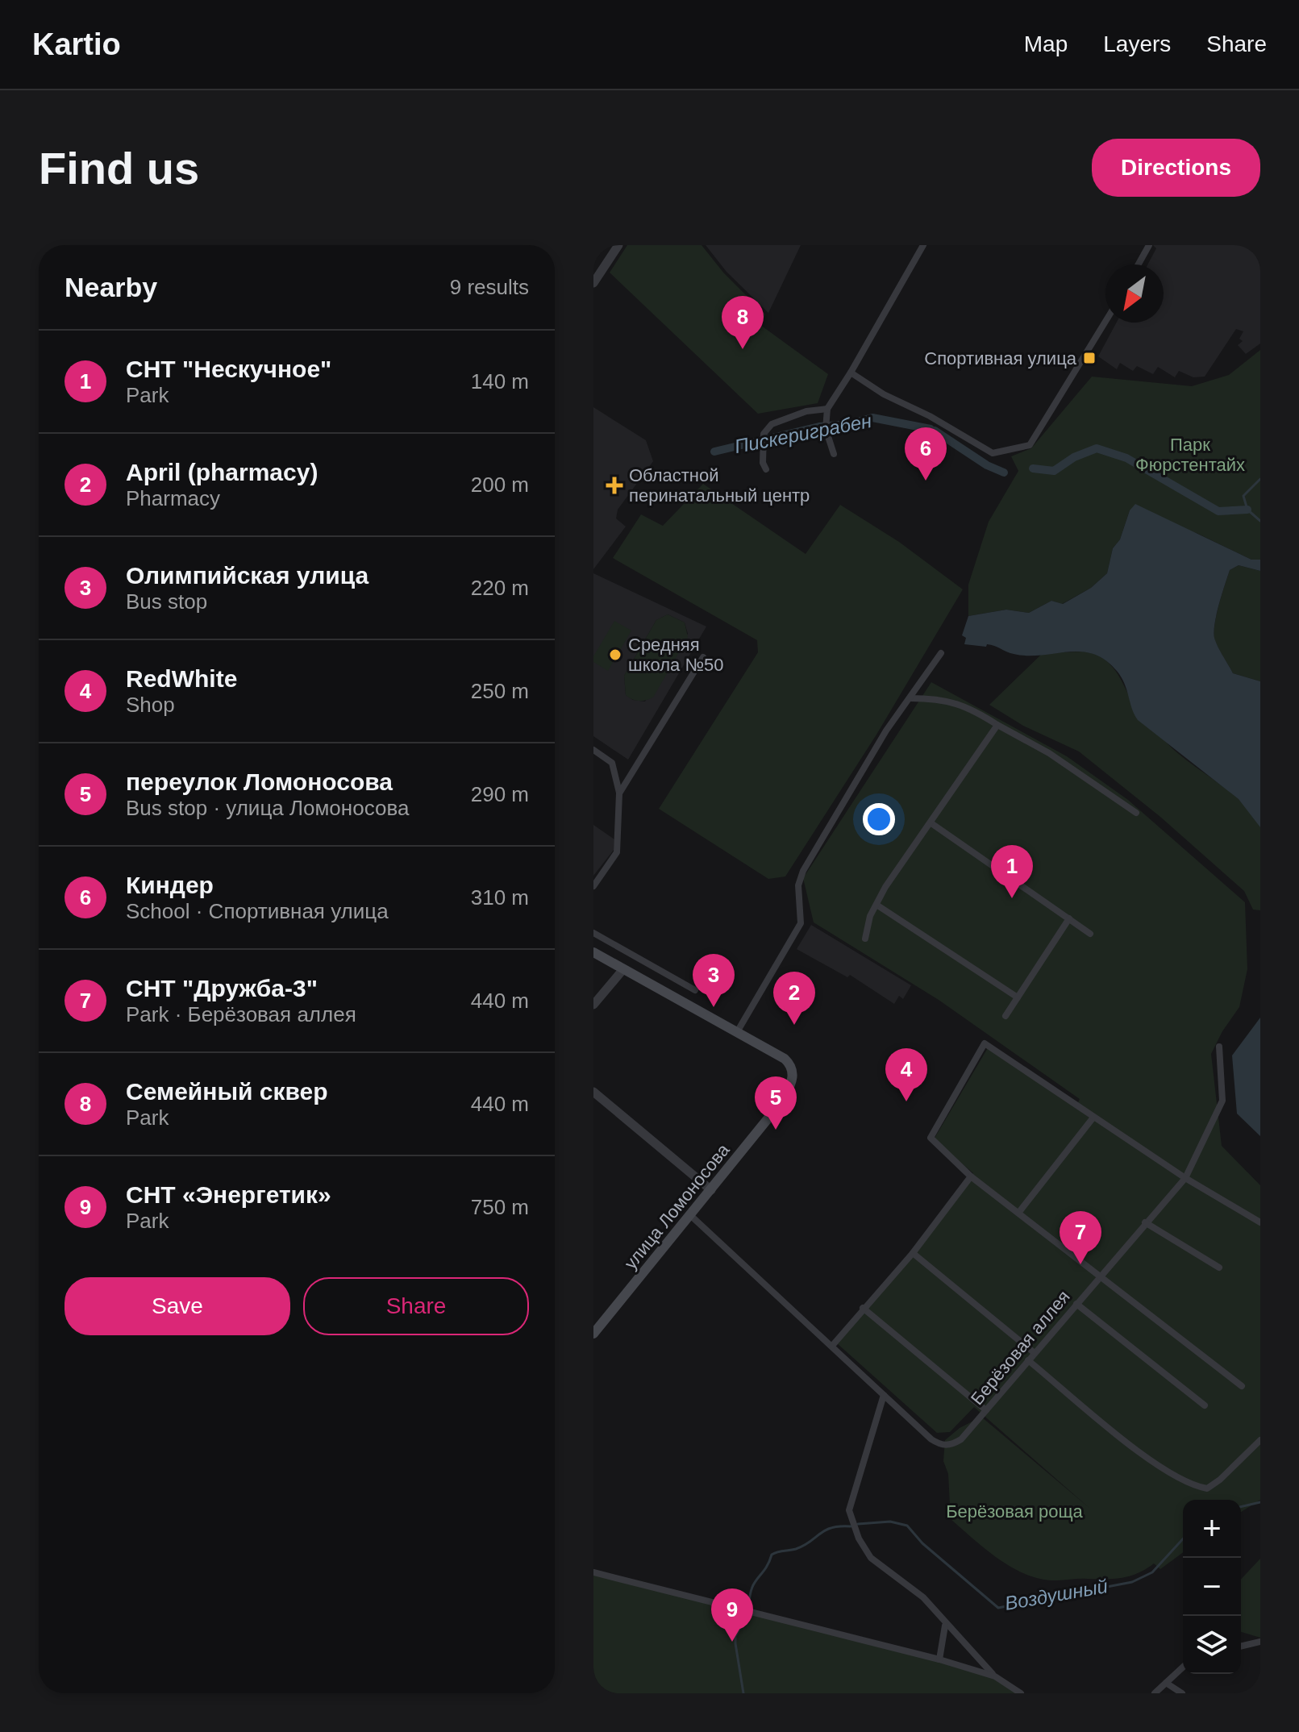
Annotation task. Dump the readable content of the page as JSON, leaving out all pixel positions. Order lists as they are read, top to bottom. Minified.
{"streets":{"main road":["улица Ломоносова"],"street":["Берёзовая аллея"]},"water":["Пискериграбен","Воздушный"],"parks":["Парк Фюрстентайх","Берёзовая роща"],"places":{"transit":["Спортивная улица"],"health":["Областной перинатальный центр"],"other":["Средняя школа №50"]},"north":"bottom left","page":{"header":"Kartio","nav":["Map","Layers","Share"],"buttons":["Directions",["Save","Share"]],"title":"Find us","heading":["Nearby","9 results"],"pins":["8","6","1","3","2","4","5","7","9"],"list":[{"mark":"1","name":"СНТ \"Нескучное\"","note":"Park","value":"140 m"},{"mark":"2","name":"April (pharmacy)","note":"Pharmacy","value":"200 m"},{"mark":"3","name":"Олимпийская улица","note":"Bus stop","value":"220 m"},{"mark":"4","name":"RedWhite","note":"Shop","value":"250 m"},{"mark":"5","name":"переулок Ломоносова","note":"Bus stop · улица Ломоносова","value":"290 m"},{"mark":"6","name":"Киндер","note":"School · Спортивная улица","value":"310 m"},{"mark":"7","name":"СНТ \"Дружба-3\"","note":"Park · Берёзовая аллея","value":"440 m"},{"mark":"8","name":"Семейный сквер","note":"Park","value":"440 m"},{"mark":"9","name":"СНТ «Энергетик»","note":"Park","value":"750 m"}],"map_buttons":["+","−"]}}
